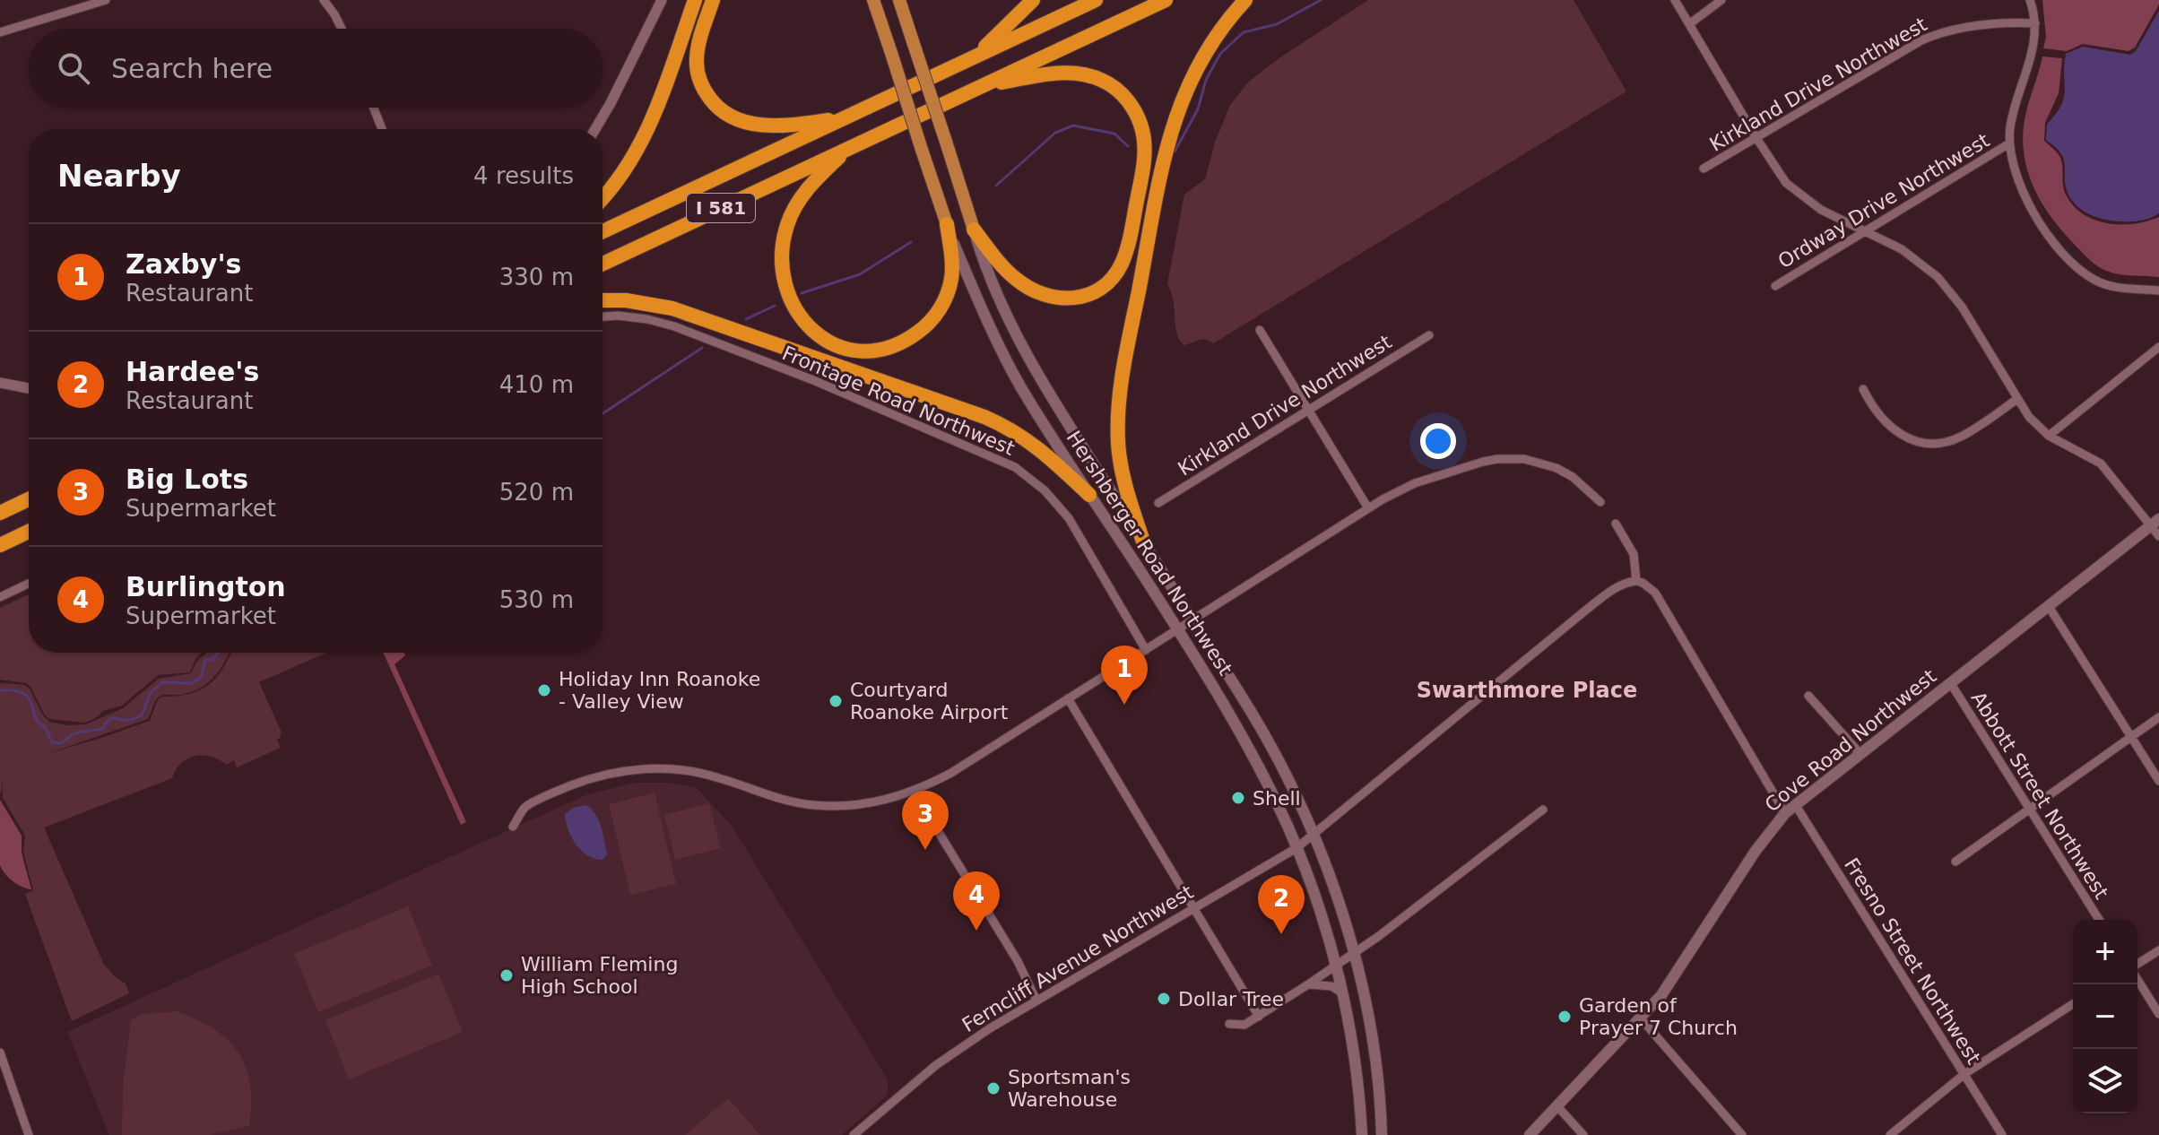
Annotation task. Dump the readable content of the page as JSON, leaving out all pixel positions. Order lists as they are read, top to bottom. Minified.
{"streets":{"highway":["I 581"],"main road":["Hershberger Road Northwest","Cove Road Northwest"],"street":["Kirkland Drive Northwest","Ordway Drive Northwest","Frontage Road Northwest","Abbott Street Northwest","Ferncliff Avenue Northwest","Fresno Street Northwest"]},"crossings":[["Hershberger Road Northwest","Ferncliff Avenue Northwest"],["Cove Road Northwest","Abbott Street Northwest"],["Cove Road Northwest","Fresno Street Northwest"]],"districts":["Swarthmore Place"],"places":["Holiday Inn Roanoke - Valley View","Courtyard Roanoke Airport","Shell","William Fleming High School","Dollar Tree","Garden of Prayer 7 Church","Sportsman's Warehouse"],"page":{"search":"Search here","heading":["Nearby","4 results"],"list":[{"mark":"1","name":"Zaxby's","note":"Restaurant","value":"330 m"},{"mark":"2","name":"Hardee's","note":"Restaurant","value":"410 m"},{"mark":"3","name":"Big Lots","note":"Supermarket","value":"520 m"},{"mark":"4","name":"Burlington","note":"Supermarket","value":"530 m"}],"pins":["1","3","4","2"],"map_buttons":["+","−"]}}
